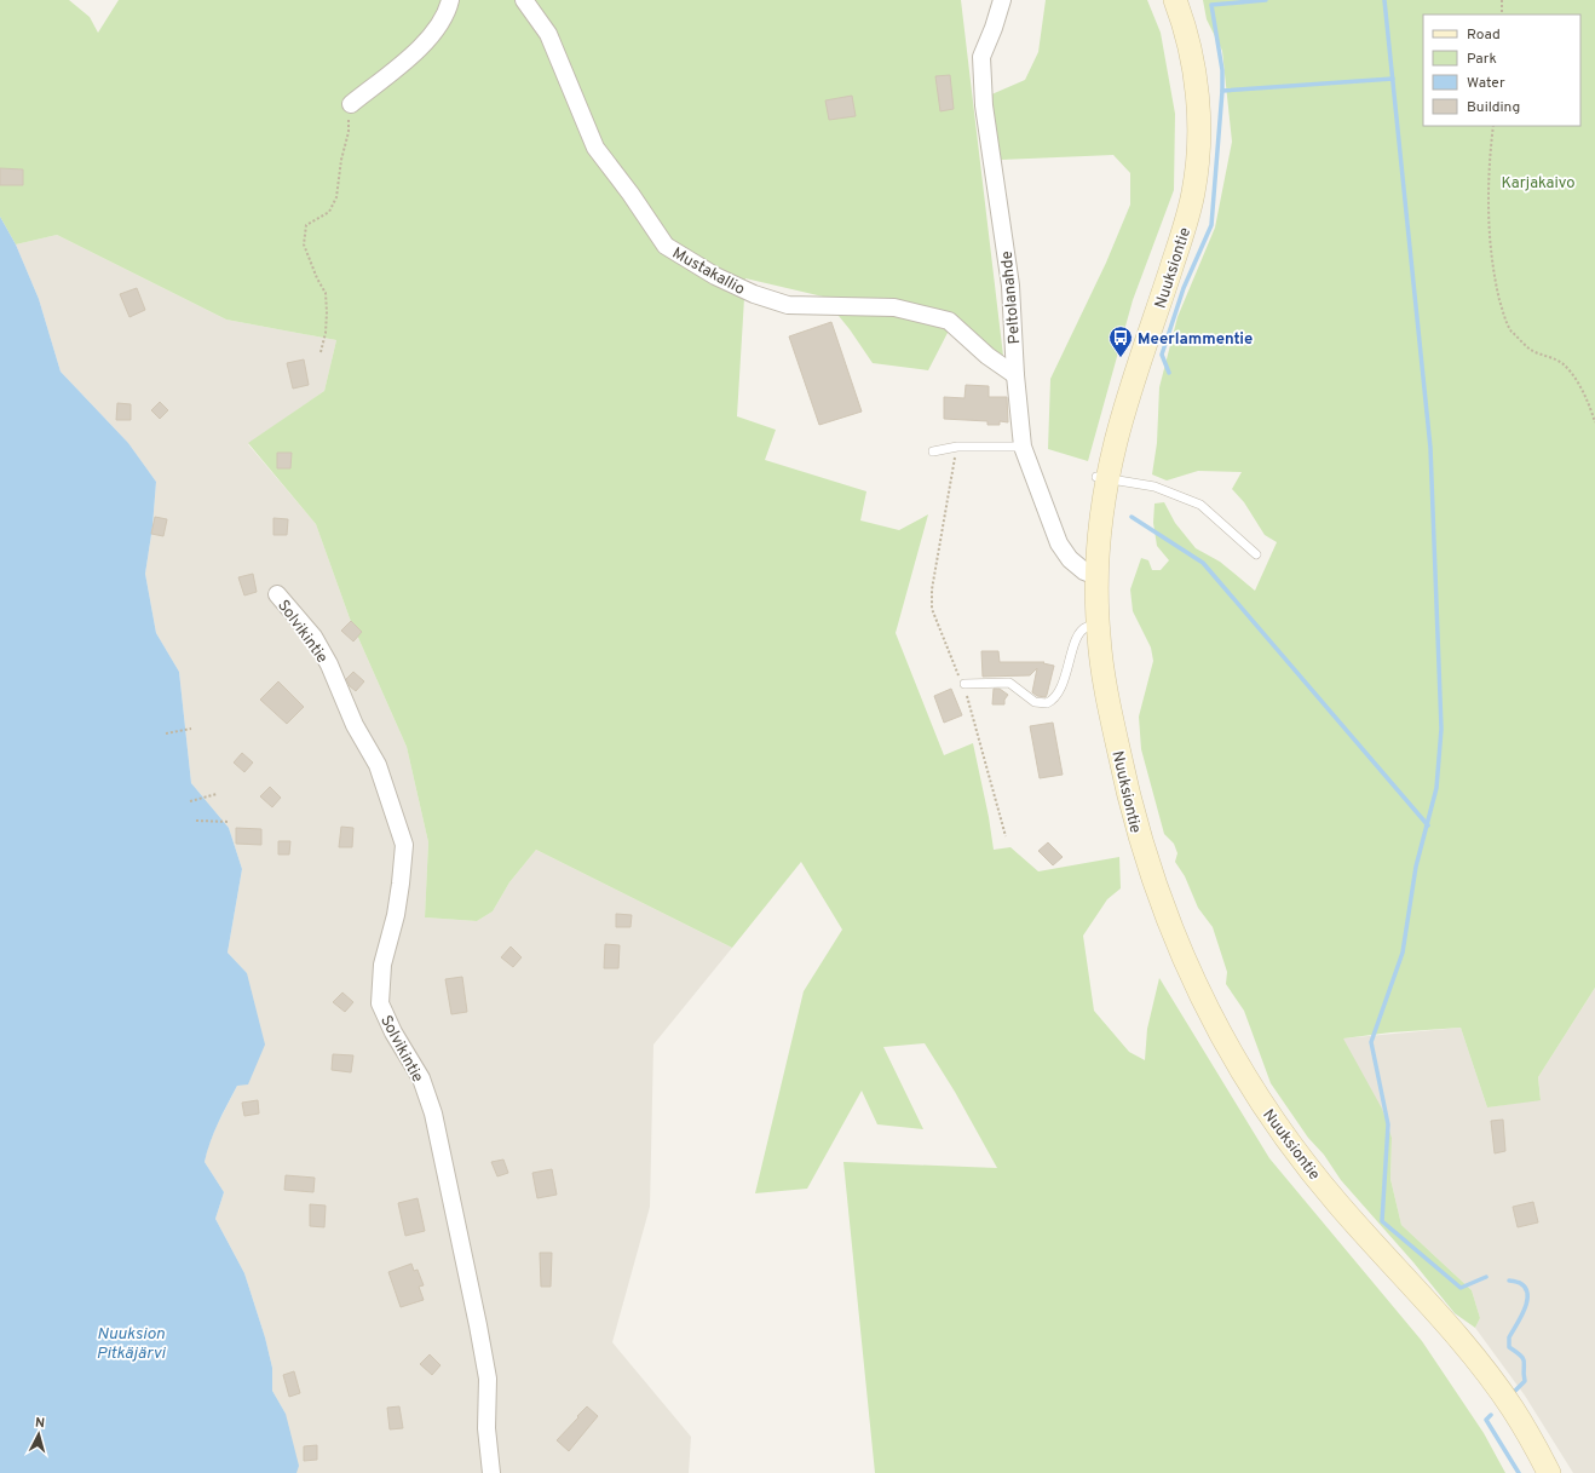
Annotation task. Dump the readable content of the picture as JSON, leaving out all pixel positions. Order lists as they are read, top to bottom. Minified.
{"streets":{"street":["Nuuksiontie","Mustakallio","Peltolanahde","Solvikintie"]},"crossings":[["Nuuksiontie","Peltolanahde"],["Mustakallio","Peltolanahde"]],"water":["Nuuksion Pitkäjärvi"],"parks":["Karjakaivo"],"places":{"bus stop":["Meerlammentie"]},"legend":["Road","Park","Water","Building"],"north":"top"}
